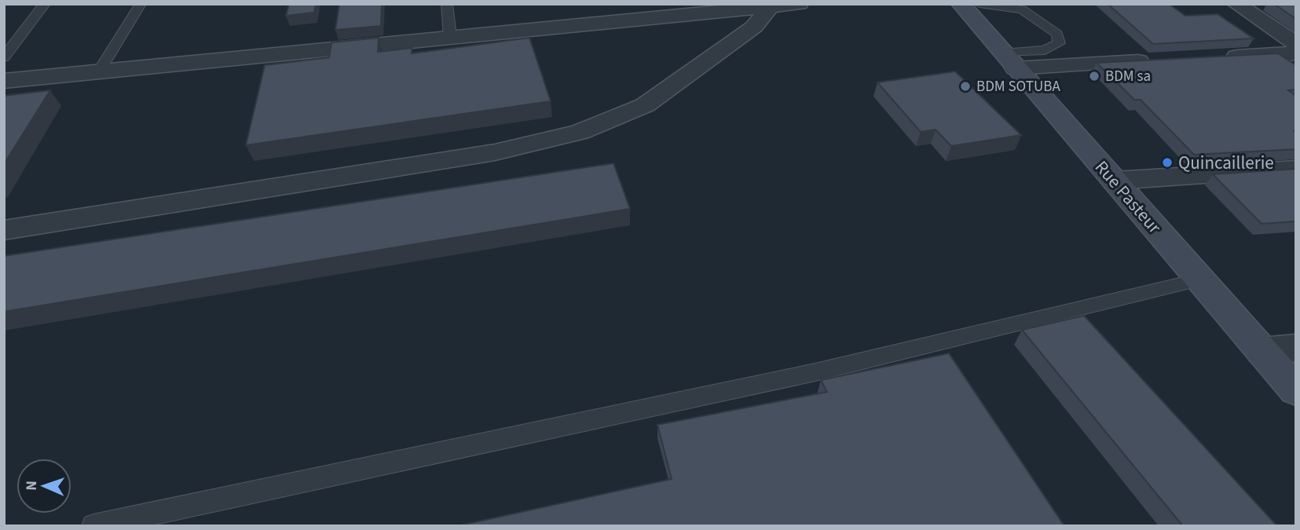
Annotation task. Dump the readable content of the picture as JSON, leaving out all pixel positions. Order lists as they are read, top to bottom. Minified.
{"streets":{"main road":["Rue Pasteur"]},"places":["BDM sa","BDM SOTUBA","Quincaillerie"],"north":"left"}
